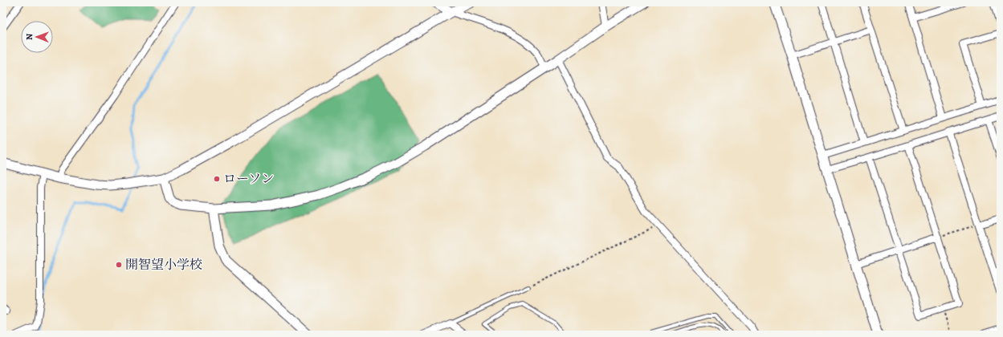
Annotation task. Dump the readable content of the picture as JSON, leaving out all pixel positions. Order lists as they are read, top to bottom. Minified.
{"places":["ローソン","開智望小学校"],"north":"left"}
